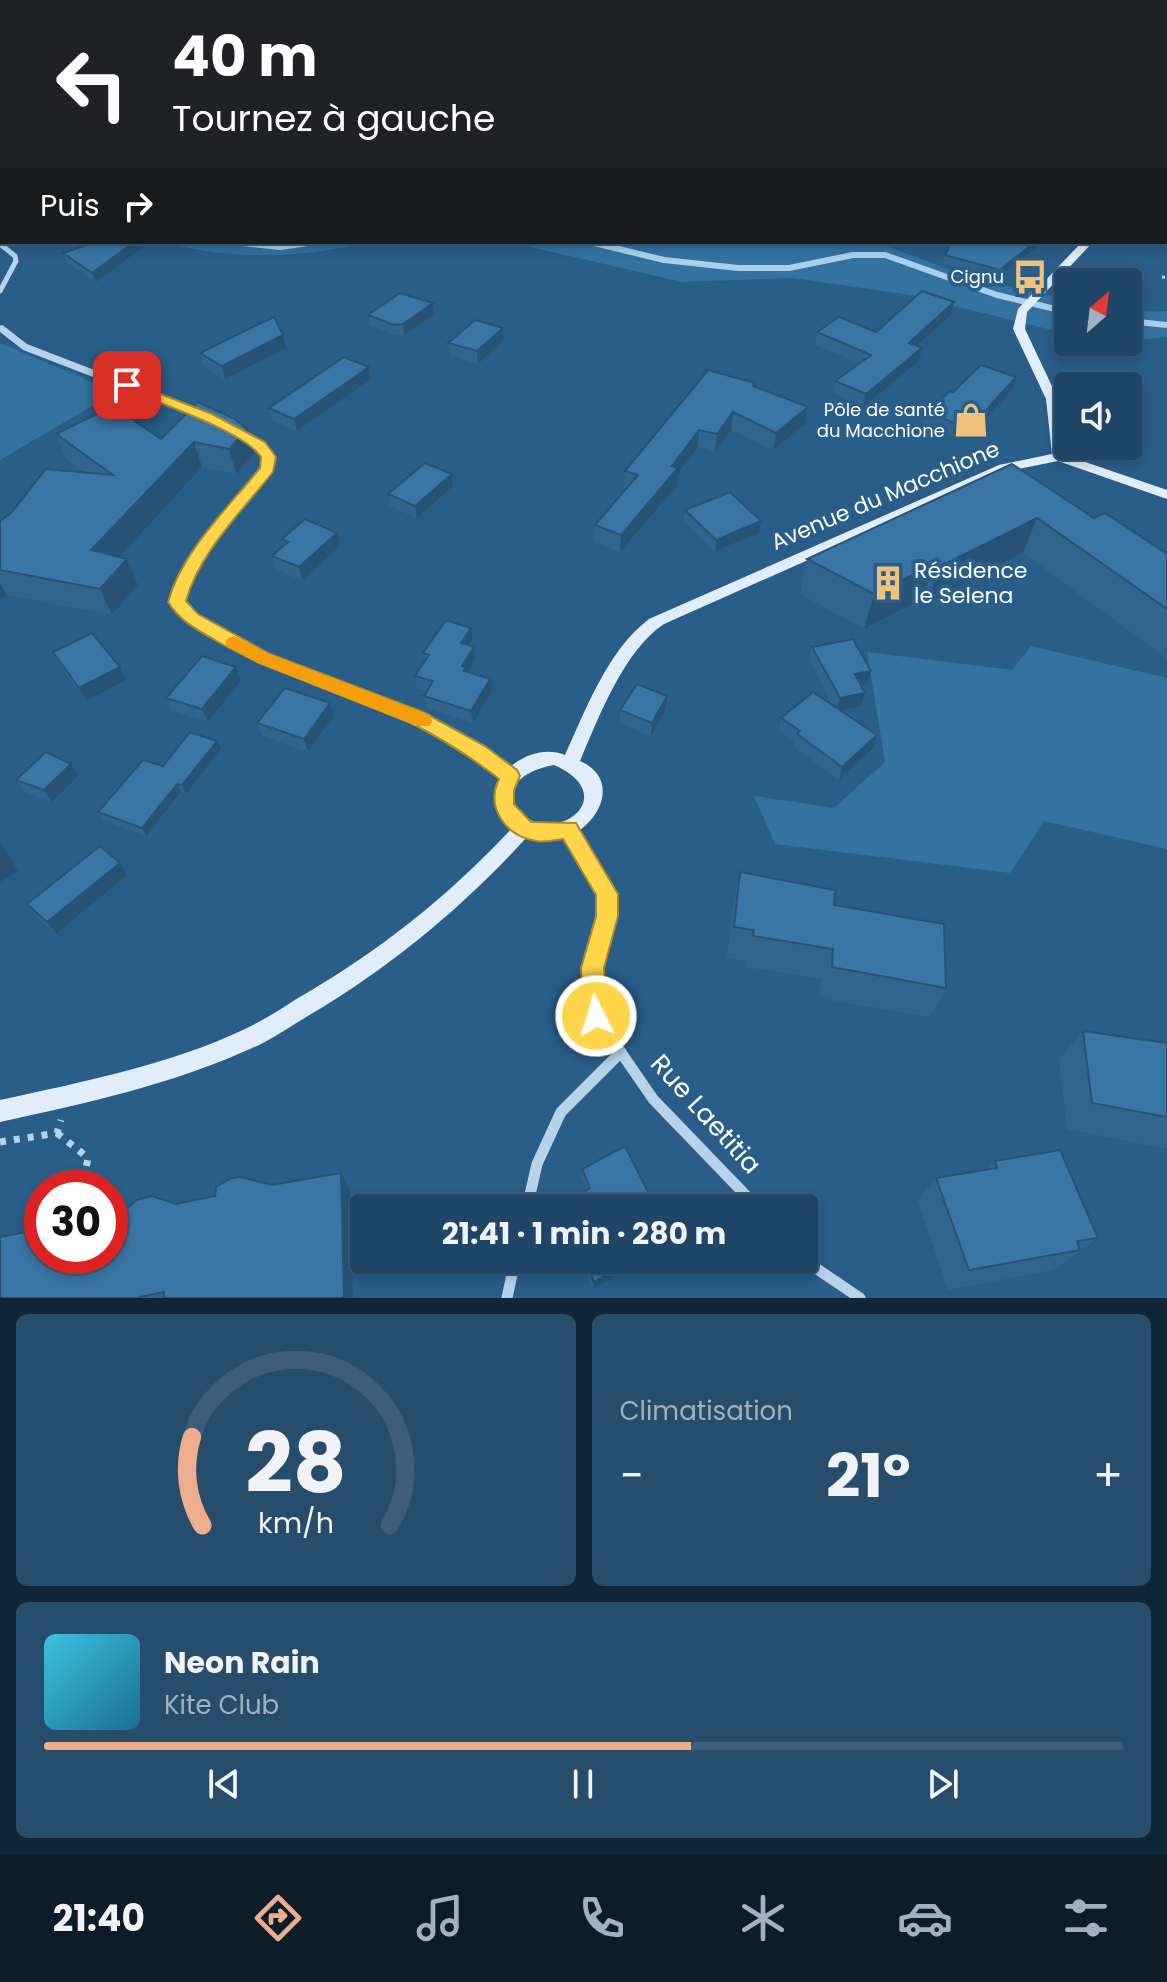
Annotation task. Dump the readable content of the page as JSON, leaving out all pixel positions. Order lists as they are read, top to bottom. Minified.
{"streets":{"main road":["Avenue du Macchione"],"street":["Rue Laetitia"]},"crossings":[["Avenue du Macchione","Rue Laetitia"]],"places":{"bus stop":["Cignu"],"shop":["Pôle de santé du Macchione"],"building":["Résidence le Selena"]},"north":"top right","page":{"turn":["40 m","Tournez à gauche"],"then":"Puis","limit":"30","trip":"21:41 · 1 min · 280 m","tile":"Climatisation","heat":["−","21°","+"],"song":["Neon Rain","Kite Club"],"tabs":"21:40","gauge":["28","km/h"]}}
